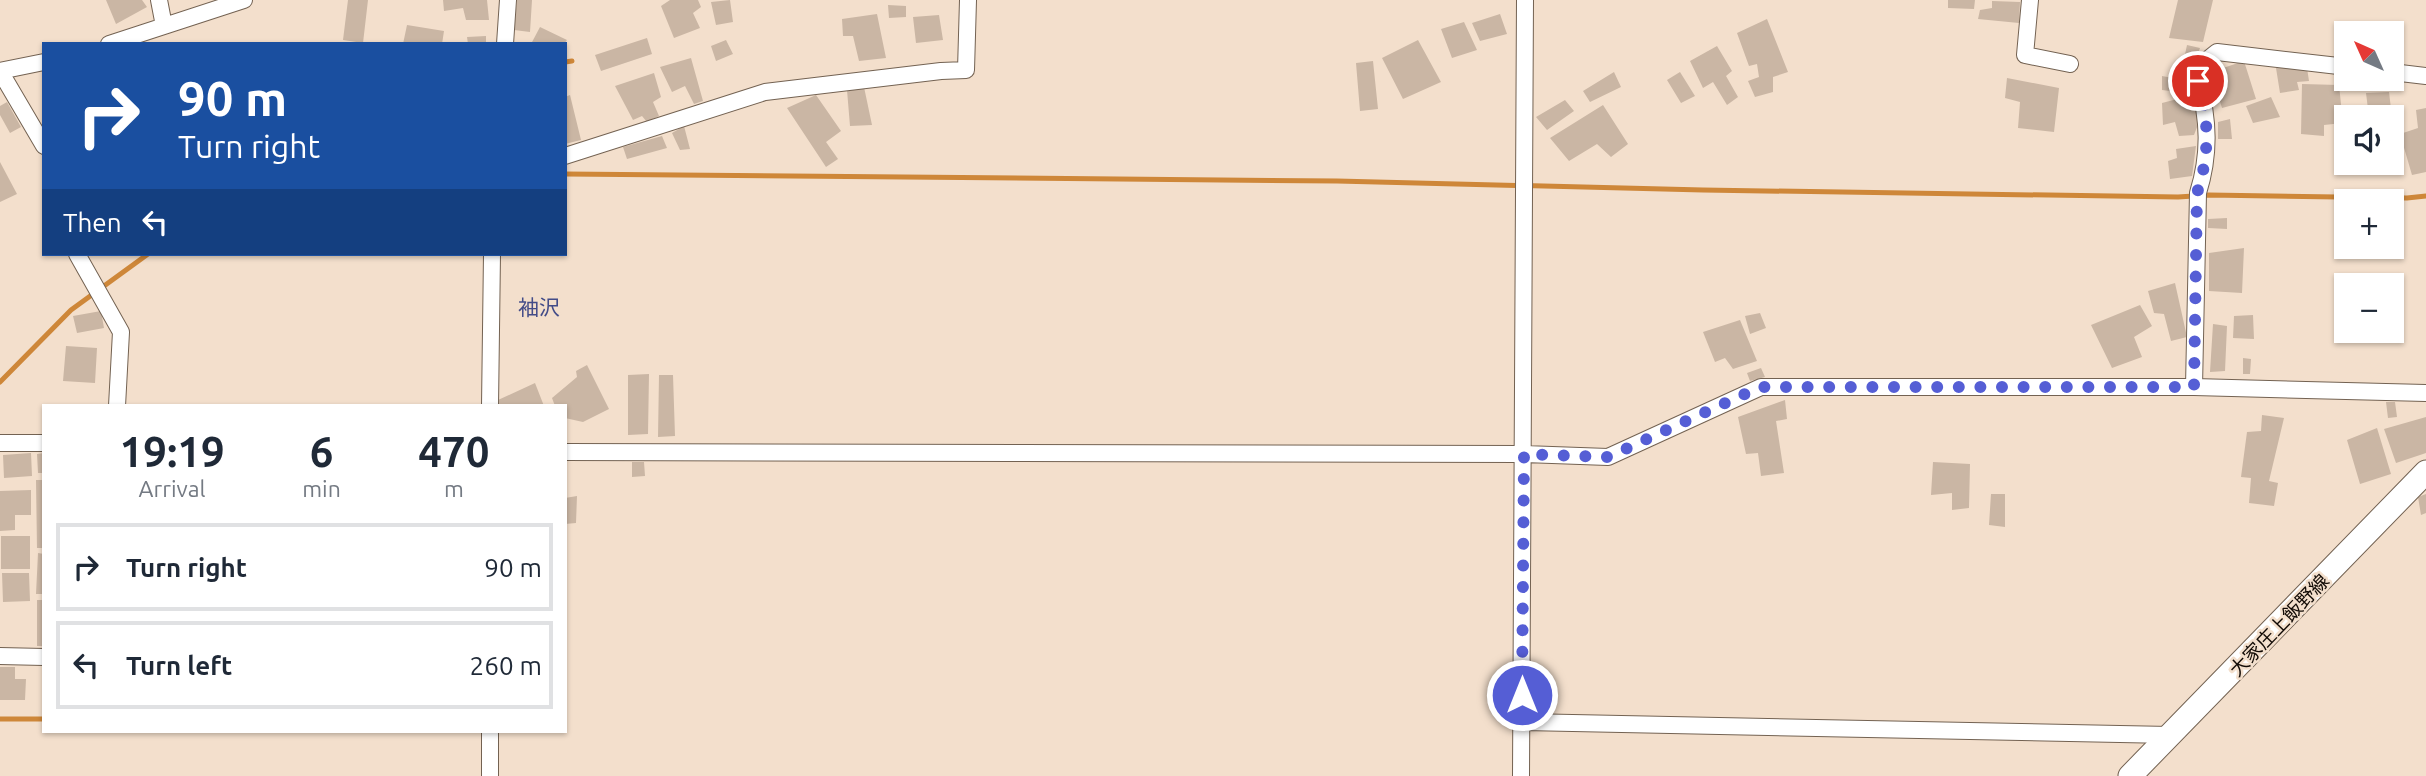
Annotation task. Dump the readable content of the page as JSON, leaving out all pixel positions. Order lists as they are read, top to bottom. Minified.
{"streets":{"main road":["大家庄上飯野線"]},"districts":["袖沢"],"north":"top left","page":{"map_buttons":["+","−"],"turn":["90 m","Turn right"],"then":"Then","eta":["19:19","Arrival","6","min","470","m"],"list":[{"name":"Turn right","value":"90 m"},{"name":"Turn left","value":"260 m"}]}}
